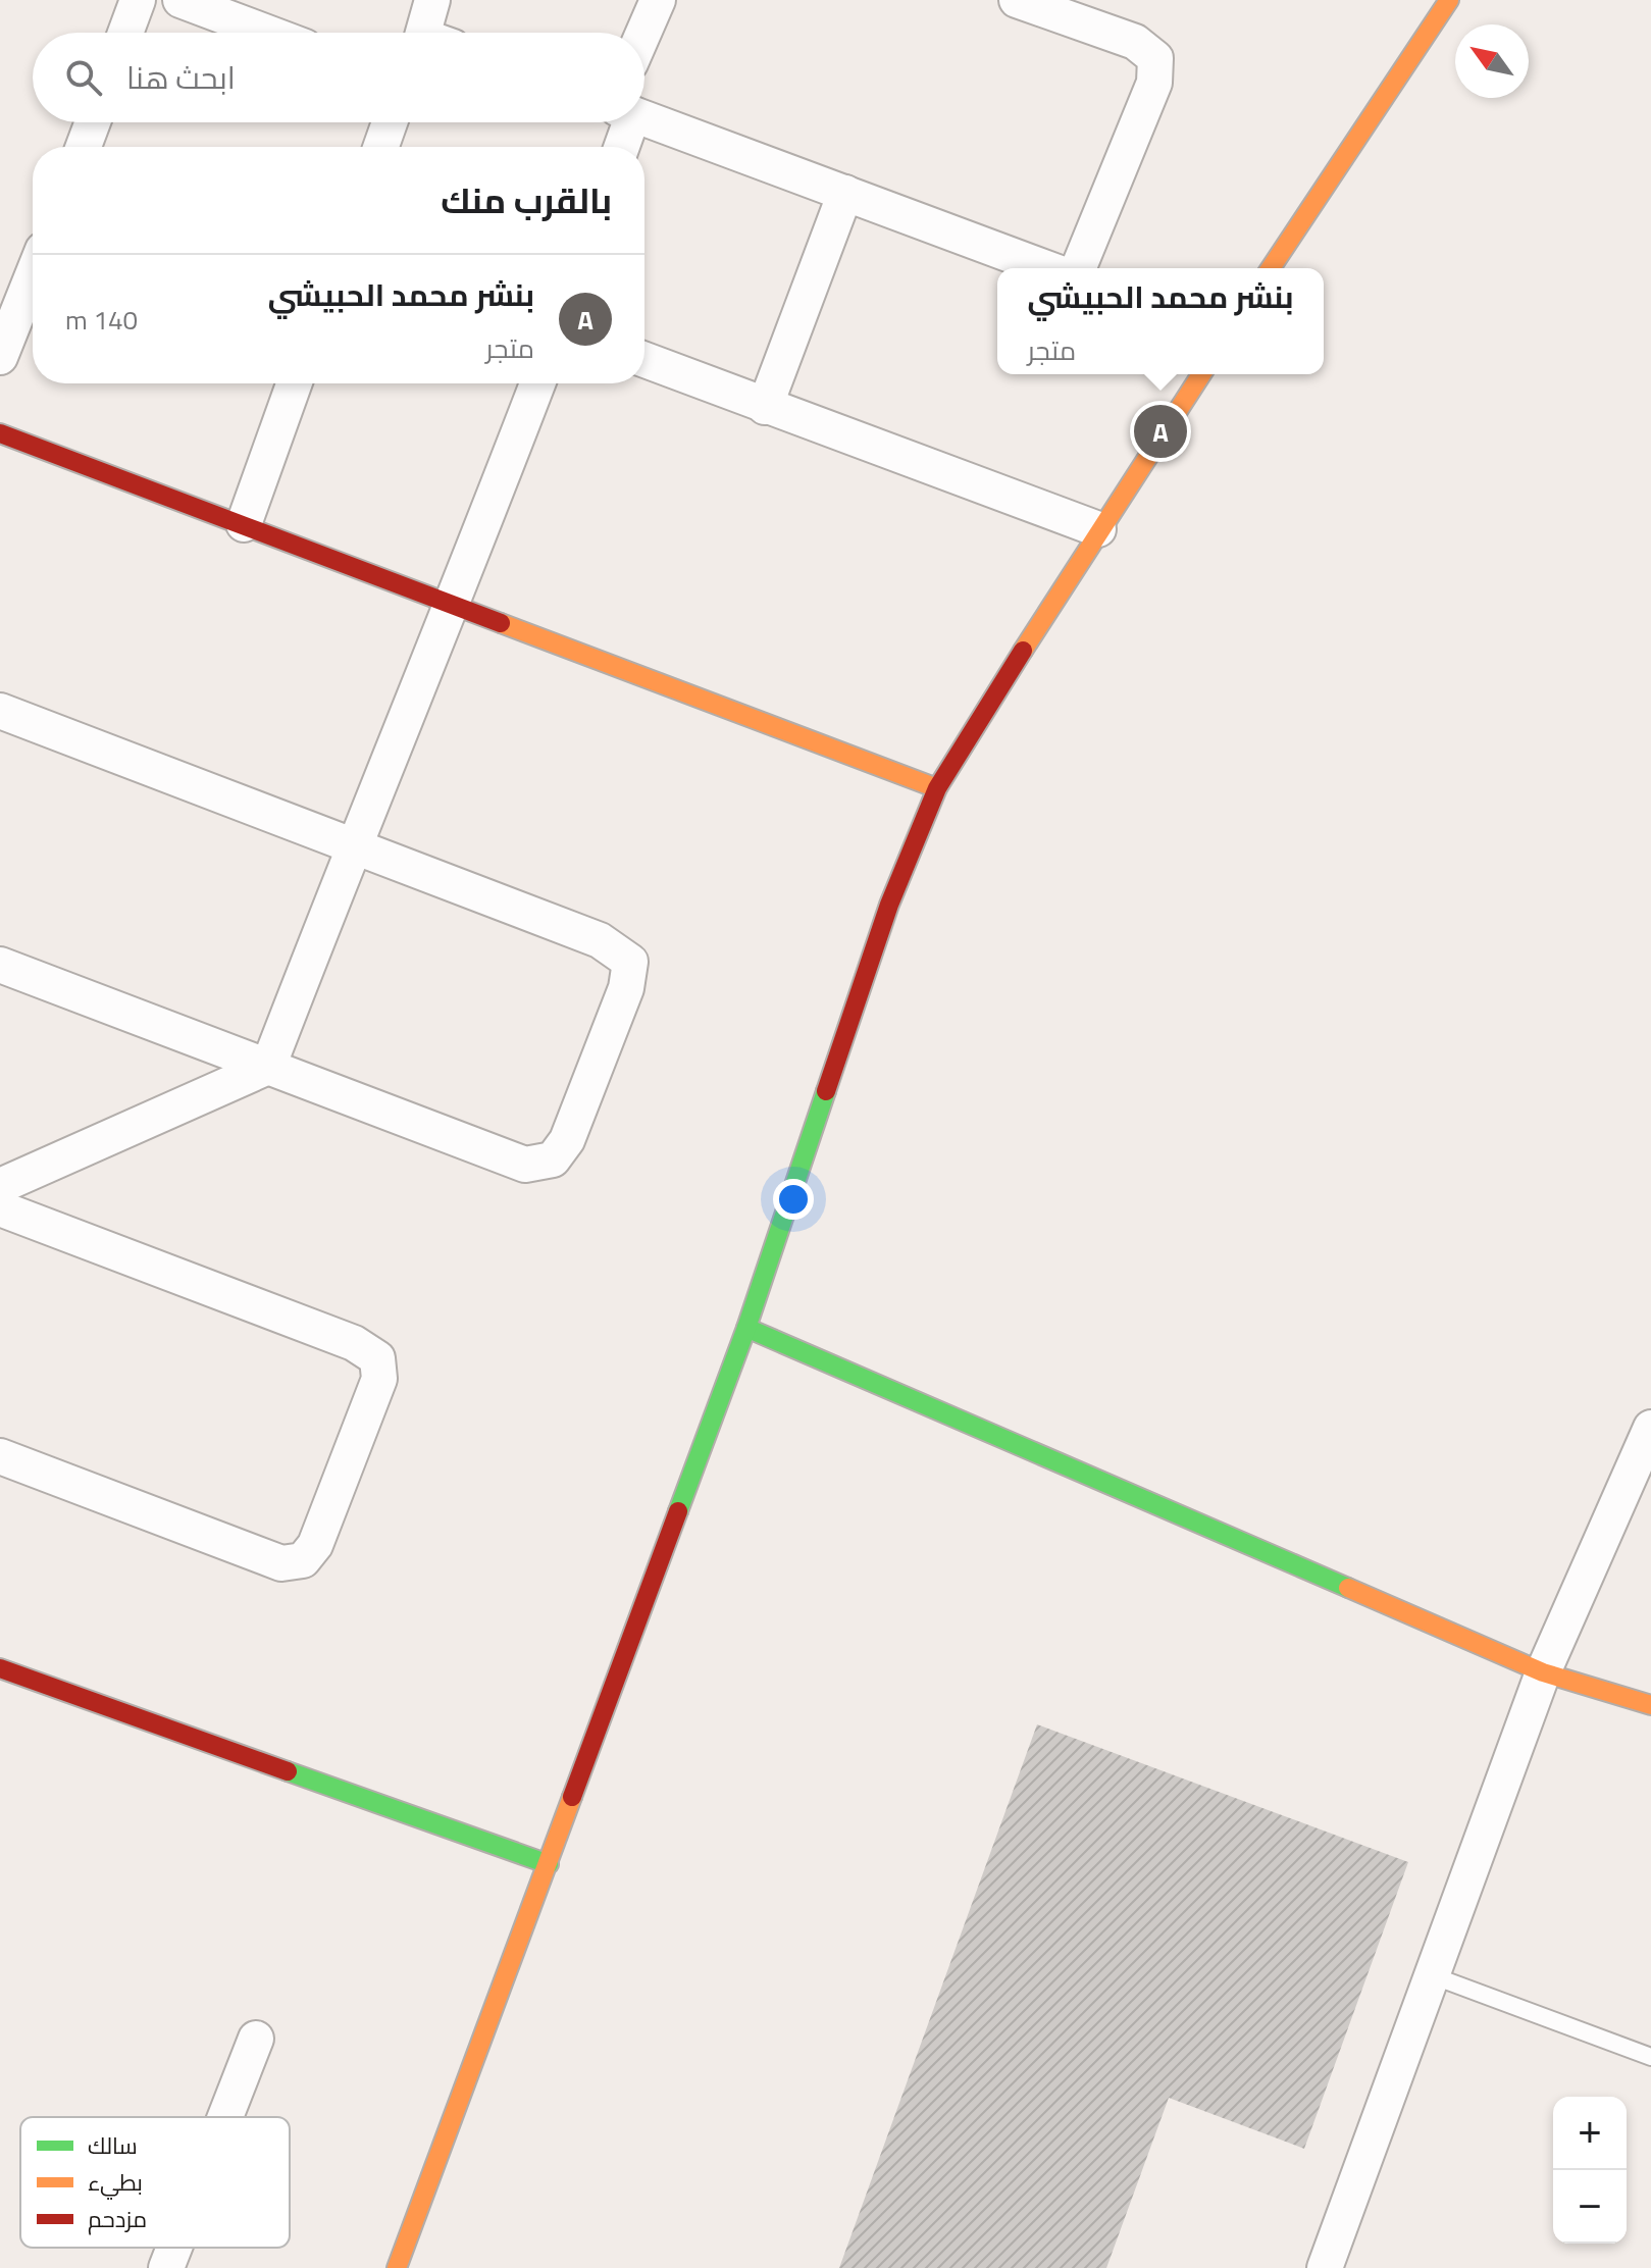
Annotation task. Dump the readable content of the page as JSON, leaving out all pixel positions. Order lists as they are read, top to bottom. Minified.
{"legend":["سالك","بطيء","مزدحم"],"north":"top left","page":{"search":"ابحث هنا","heading":"بالقرب منك","list":[{"mark":"A","name":"بنشر محمد الحبيشي","note":"متجر","value":"140 m"}],"popup":["بنشر محمد الحبيشي","متجر"],"pins":"A","map_buttons":["+","−"]}}
